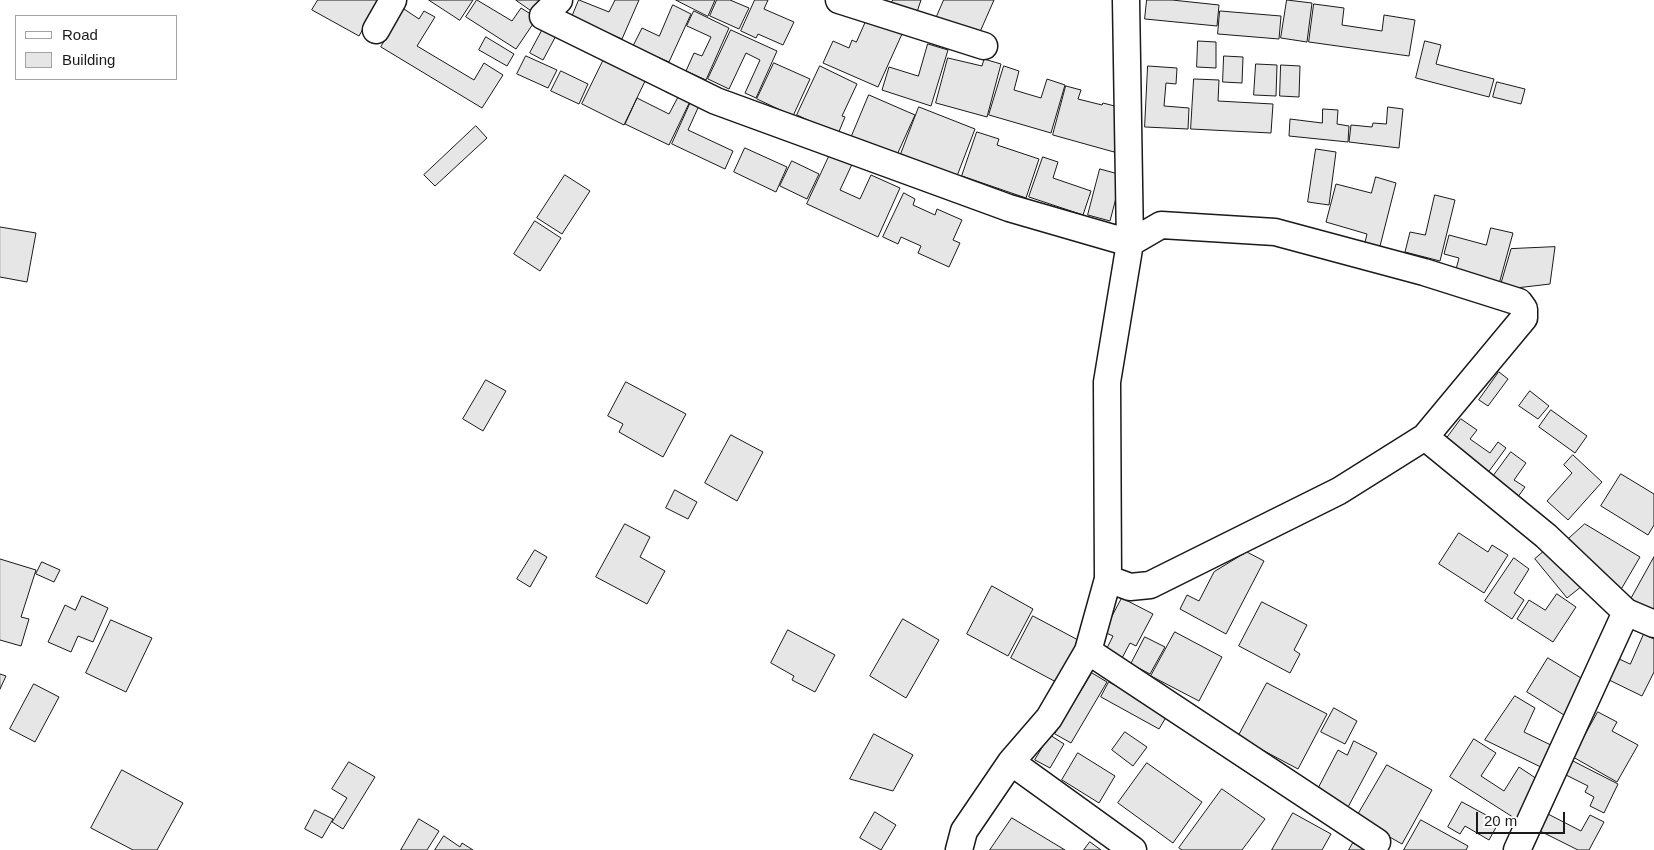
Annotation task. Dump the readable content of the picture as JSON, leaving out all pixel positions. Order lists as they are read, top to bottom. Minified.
{"legend":["Road","Building"],"scale_bar":"20 m"}
